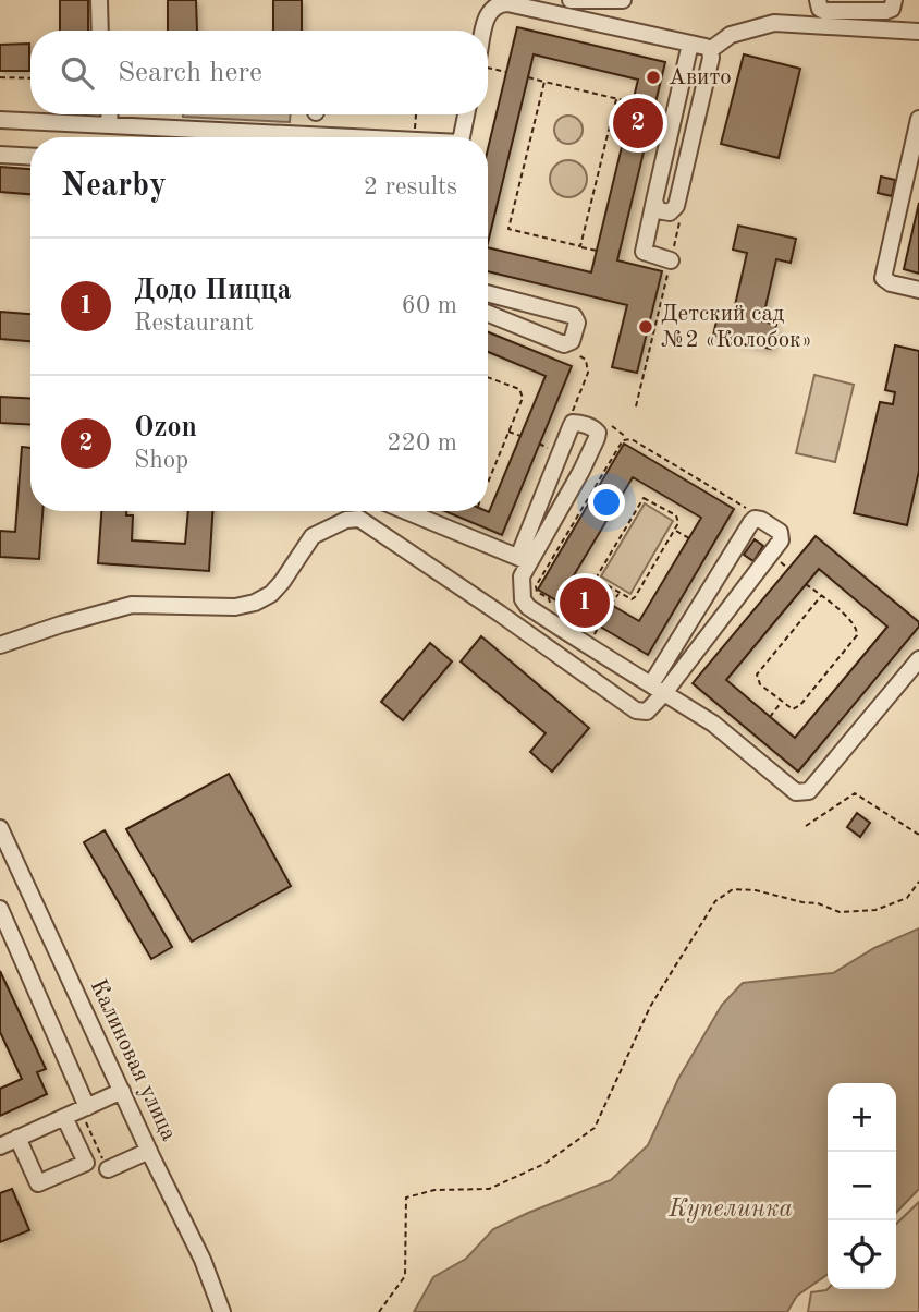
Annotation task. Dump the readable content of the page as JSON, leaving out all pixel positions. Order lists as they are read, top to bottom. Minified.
{"streets":{"street":["Калиновая улица"]},"water":["Купелинка"],"places":["Авито","Детский сад №2 «Колобок»"],"page":{"search":"Search here","pins":["2","1"],"heading":["Nearby","2 results"],"list":[{"mark":"1","name":"Додо Пицца","note":"Restaurant","value":"60 m"},{"mark":"2","name":"Ozon","note":"Shop","value":"220 m"}],"map_buttons":["+","−"]}}
